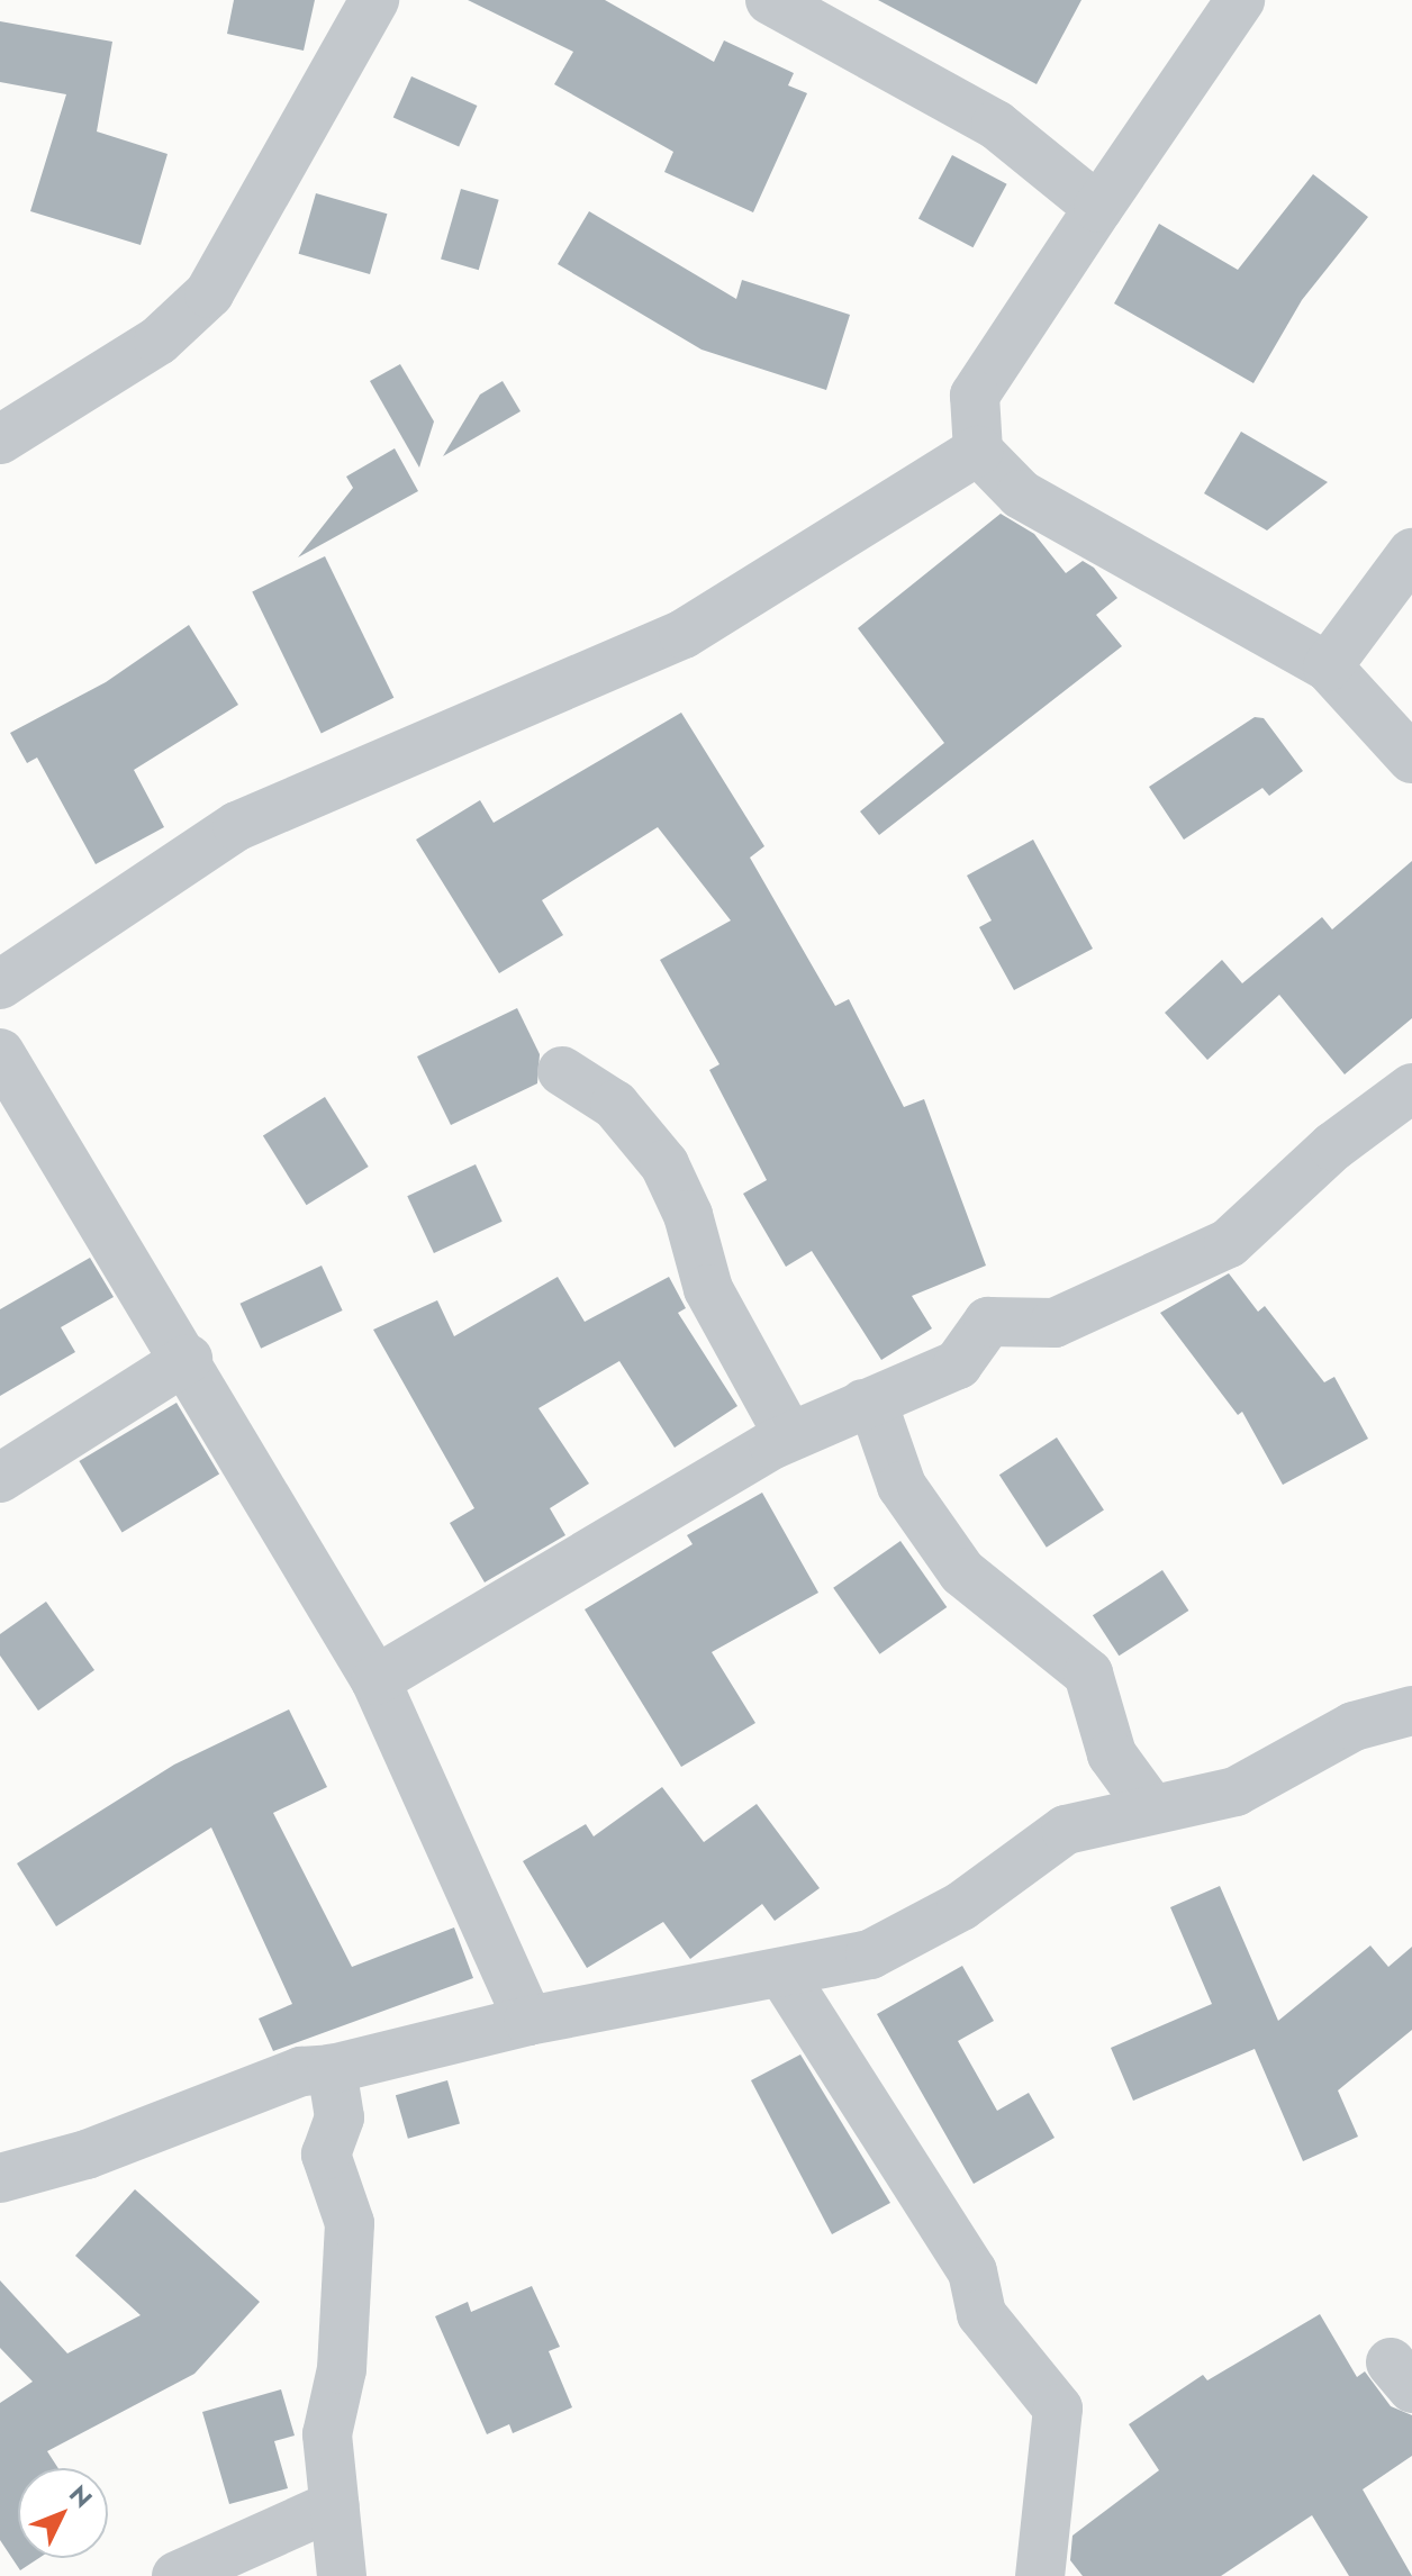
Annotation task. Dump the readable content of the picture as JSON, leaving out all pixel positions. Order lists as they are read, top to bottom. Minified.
{"north":"top right"}
